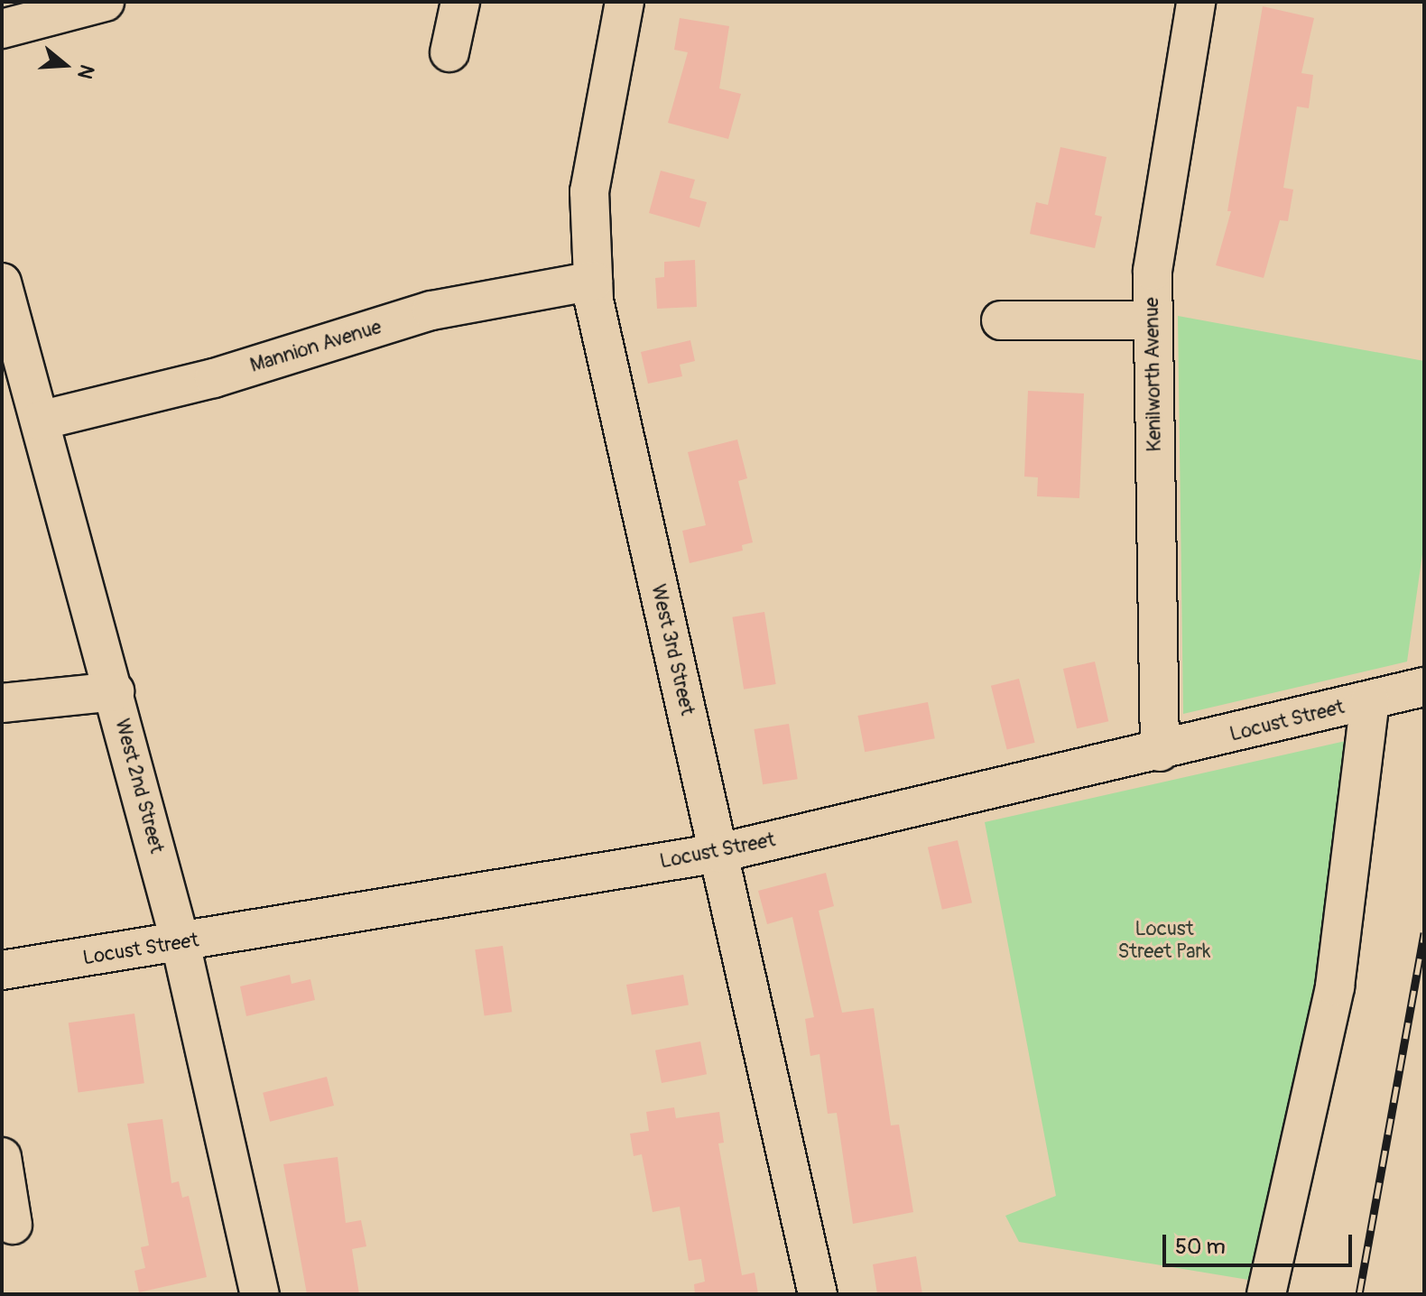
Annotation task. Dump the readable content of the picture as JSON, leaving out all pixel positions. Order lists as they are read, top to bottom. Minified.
{"streets":{"street":["Mannion Avenue","Kenilworth Avenue","West 3rd Street","Locust Street","West 2nd Street"]},"crossings":[["Mannion Avenue","West 3rd Street"],["Mannion Avenue","West 2nd Street"],["Kenilworth Avenue","Locust Street"],["West 3rd Street","Locust Street"],["Locust Street","West 2nd Street"]],"parks":["Locust Street Park"],"scale_bar":"50 m","north":"right"}
